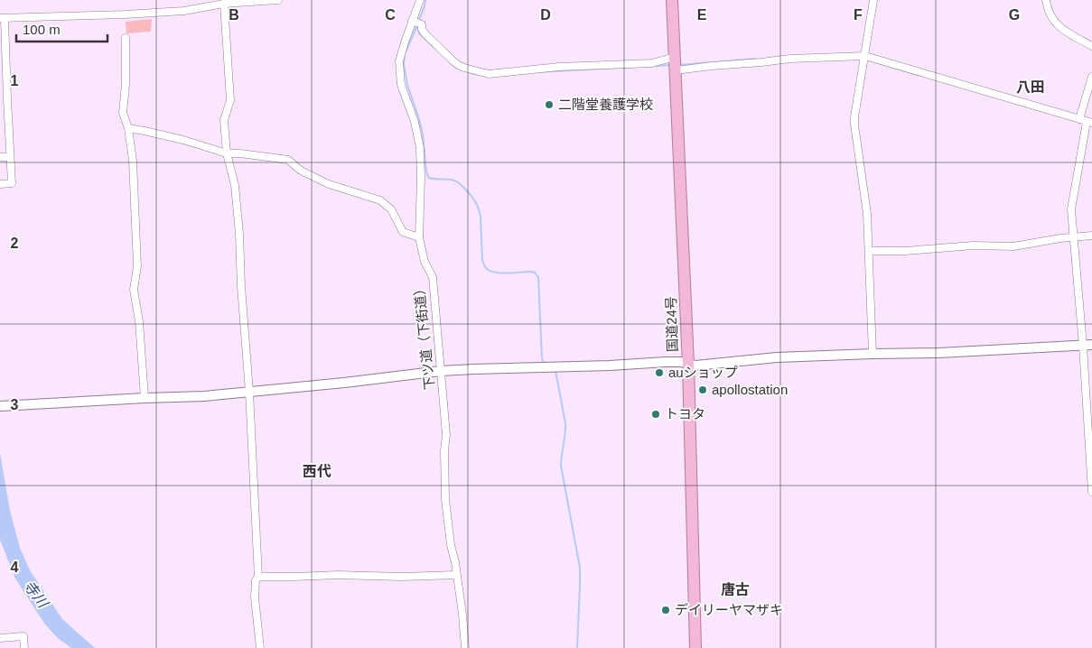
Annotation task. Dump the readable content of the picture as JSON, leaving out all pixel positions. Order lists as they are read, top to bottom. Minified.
{"streets":{"highway":["国道24号"],"street":["下ツ道（下街道）"]},"districts":["八田","西代","唐古"],"water":["寺川"],"places":["二階堂養護学校","auショップ","apollostation","トヨタ","デイリーヤマザキ"],"scale_bar":"100 m","grid":{"columns":["B","C","D","E","F","G"],"rows":["1","2","3","4"]}}
